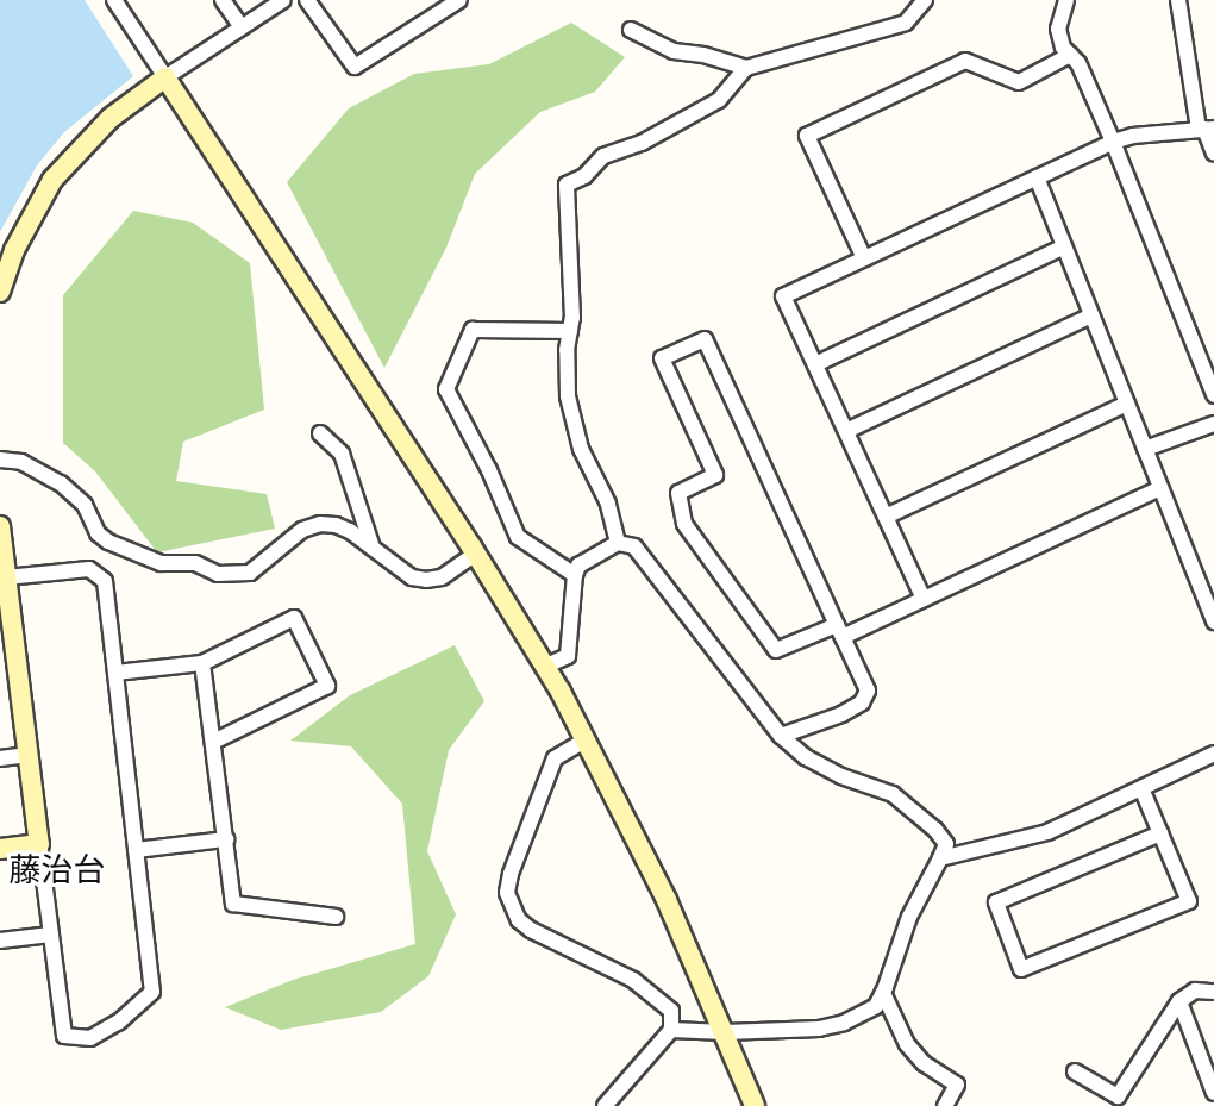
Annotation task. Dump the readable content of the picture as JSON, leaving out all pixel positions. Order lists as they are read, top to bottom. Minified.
{"districts":["藤治台"]}
